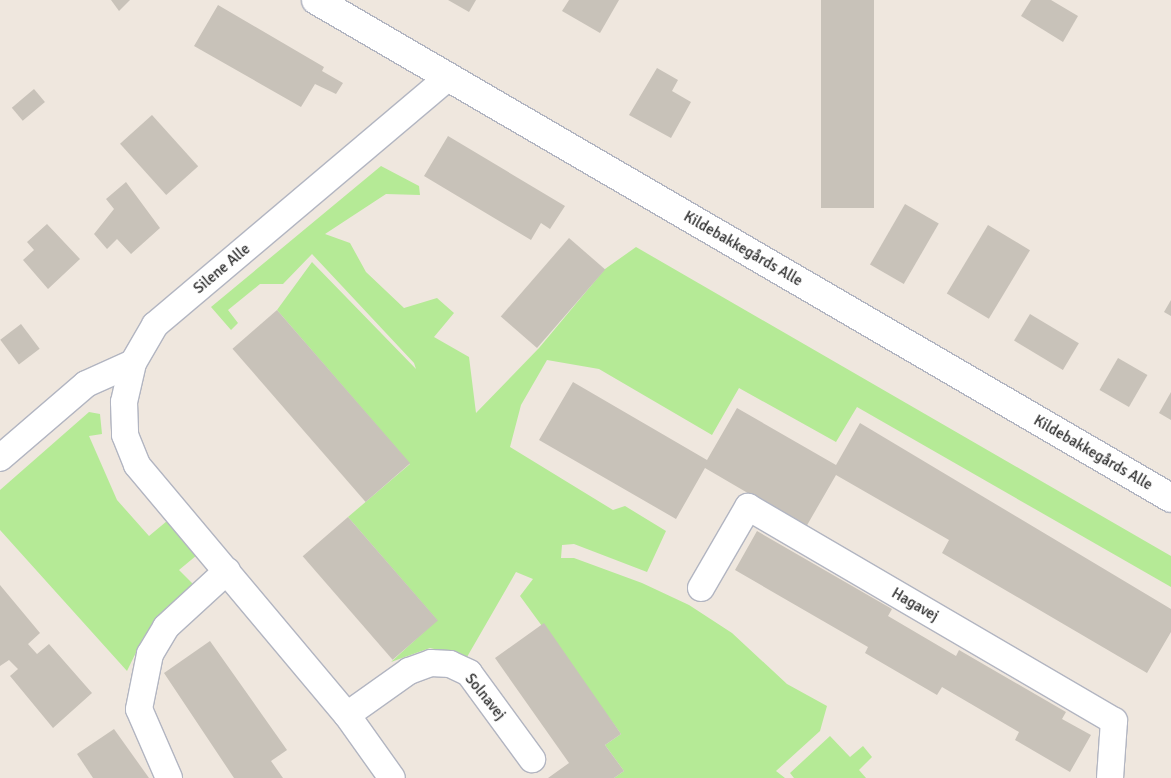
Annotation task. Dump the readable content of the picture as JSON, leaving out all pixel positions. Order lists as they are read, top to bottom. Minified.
{"streets":{"street":["Kildebakkegårds Alle","Silene Alle","Hagavej","Solnavej"]},"crossings":[["Kildebakkegårds Alle","Silene Alle"]]}
